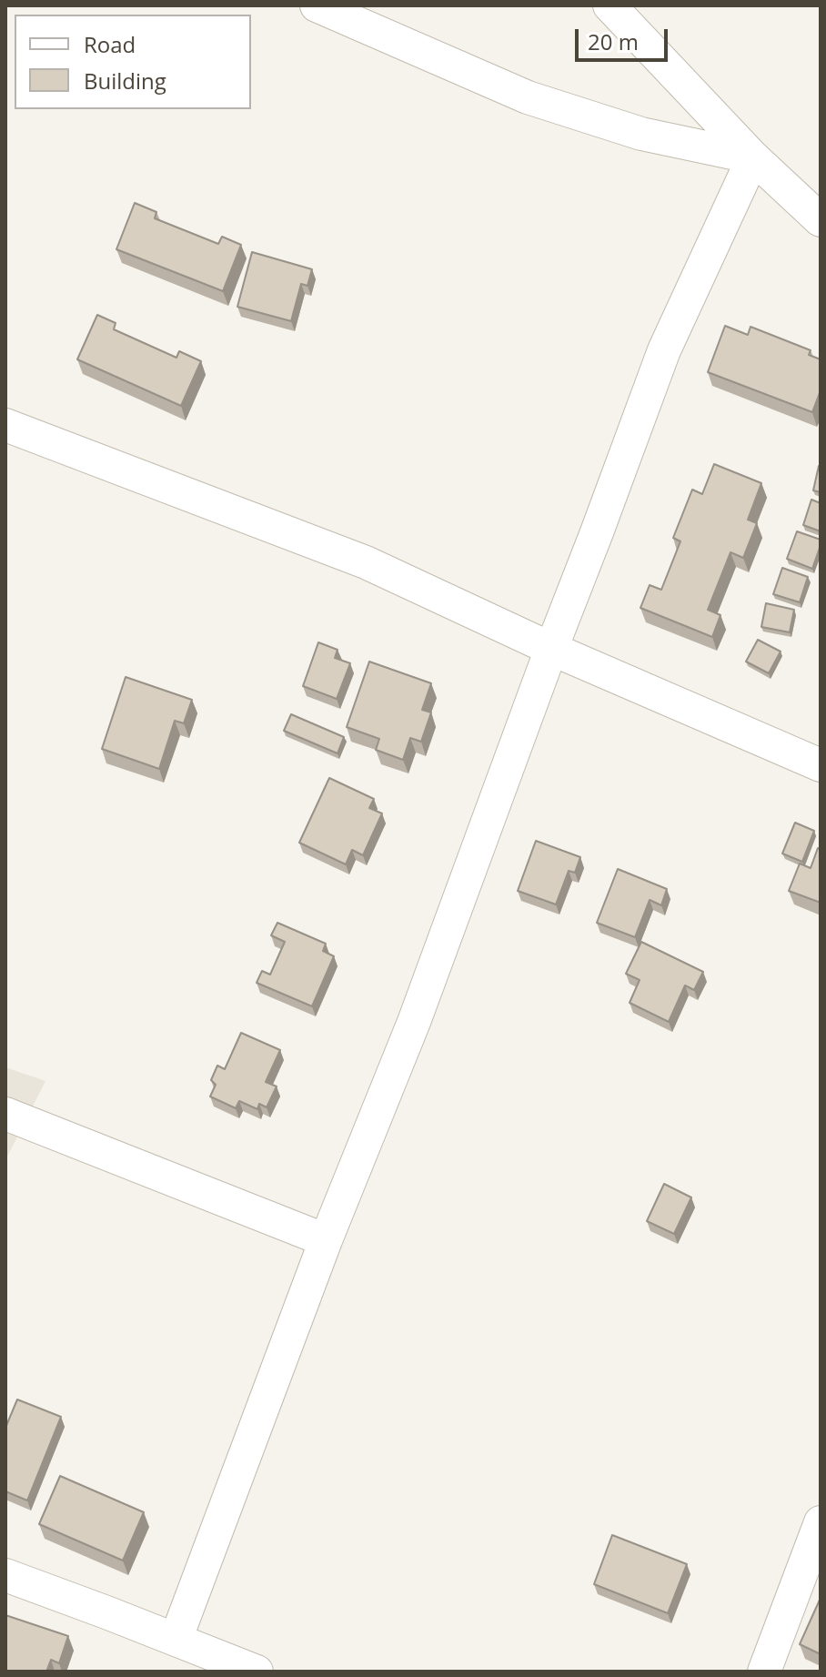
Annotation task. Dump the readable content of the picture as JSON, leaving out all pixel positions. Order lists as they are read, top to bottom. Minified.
{"legend":["Road","Building"],"scale_bar":"20 m"}
